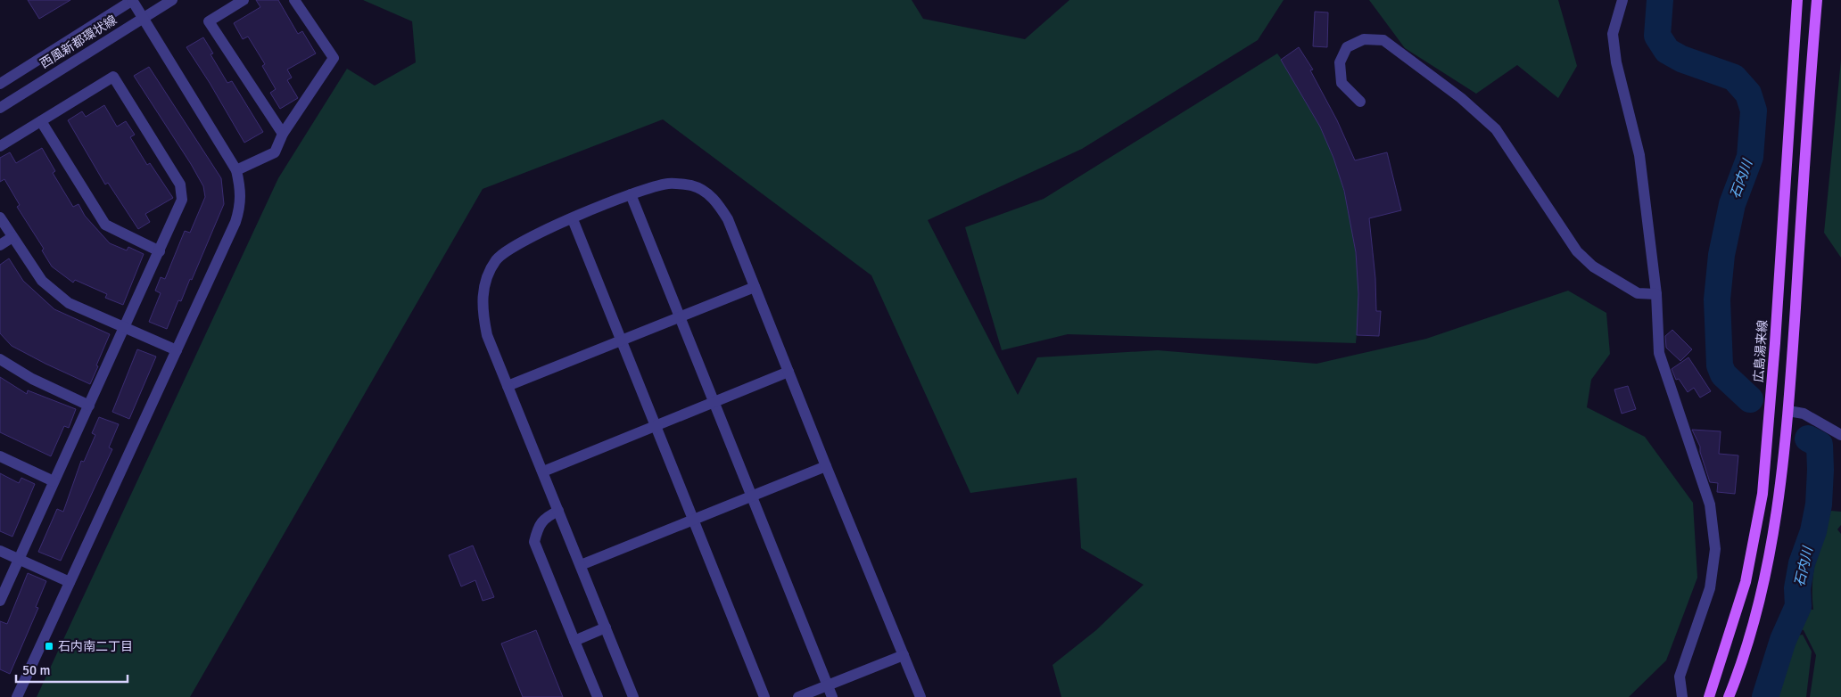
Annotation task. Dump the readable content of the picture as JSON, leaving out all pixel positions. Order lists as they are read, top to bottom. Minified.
{"streets":{"main road":["広島湯来線"],"street":["西風新都環状線"]},"water":["石内川"],"places":{"transit":["石内南二丁目"]},"scale_bar":"50 m"}
